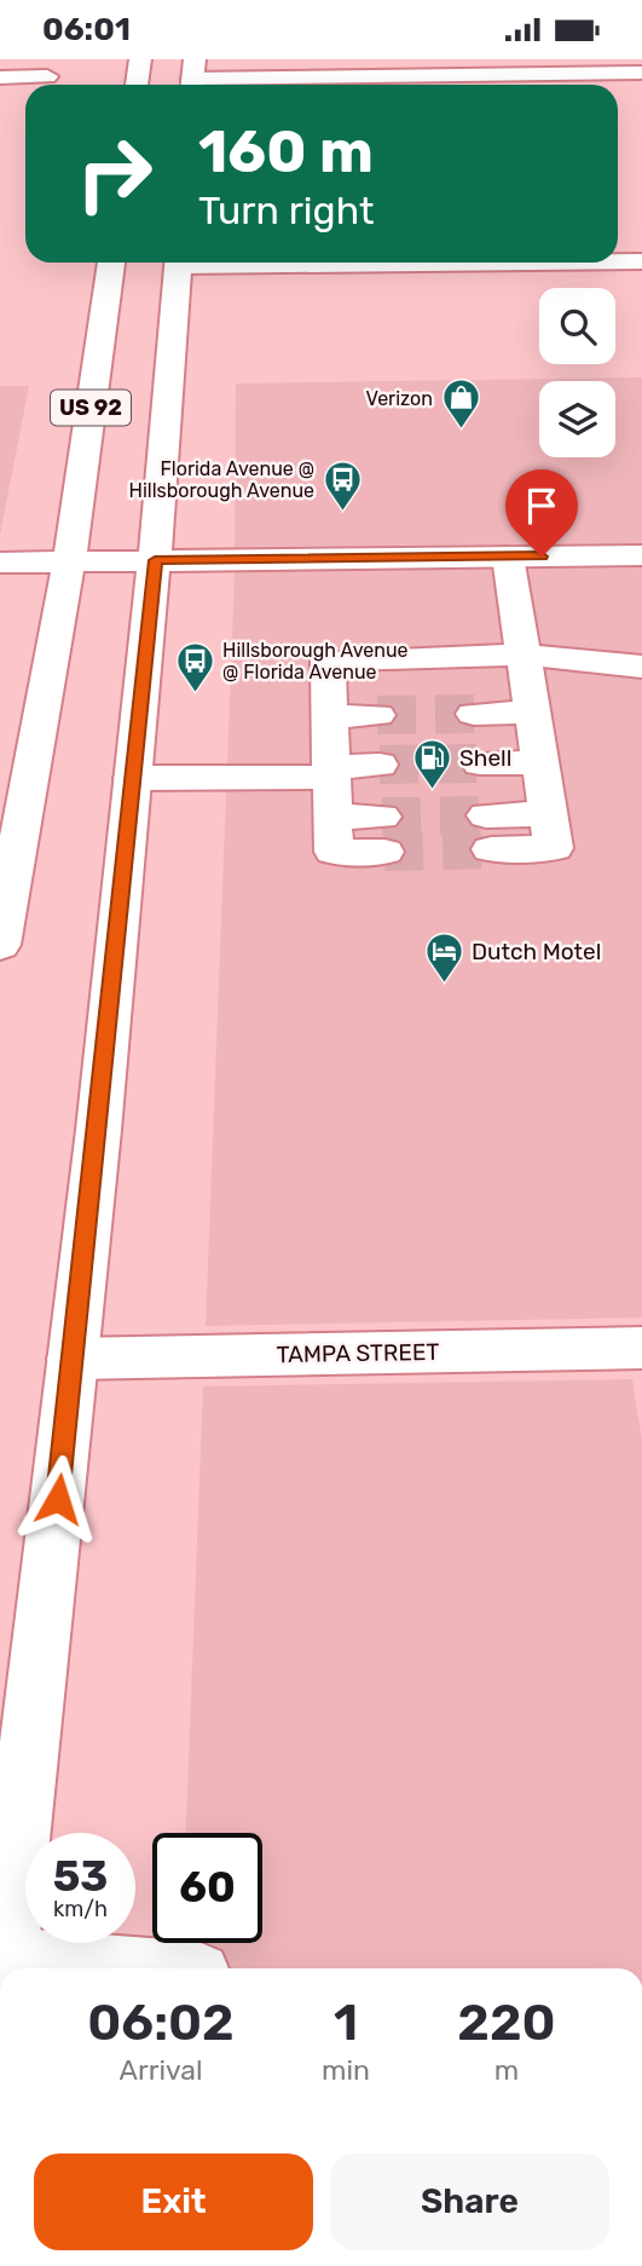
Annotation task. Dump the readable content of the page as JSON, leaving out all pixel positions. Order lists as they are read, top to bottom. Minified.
{"streets":{"main road":["US 92","TAMPA STREET"]},"crossings":[["US 92","TAMPA STREET"]],"places":{"shop":["Verizon"],"bus stop":["Florida Avenue @ Hillsborough Avenue","Hillsborough Avenue @ Florida Avenue"],"fuel station":["Shell"],"hotel":["Dutch Motel"]},"page":{"status":"06:01","turn":["160 m","Turn right"],"speed":"53 km/h","limit":"60","eta":["06:02","Arrival","1","min","220","m"],"buttons":["Exit","Share"]}}
